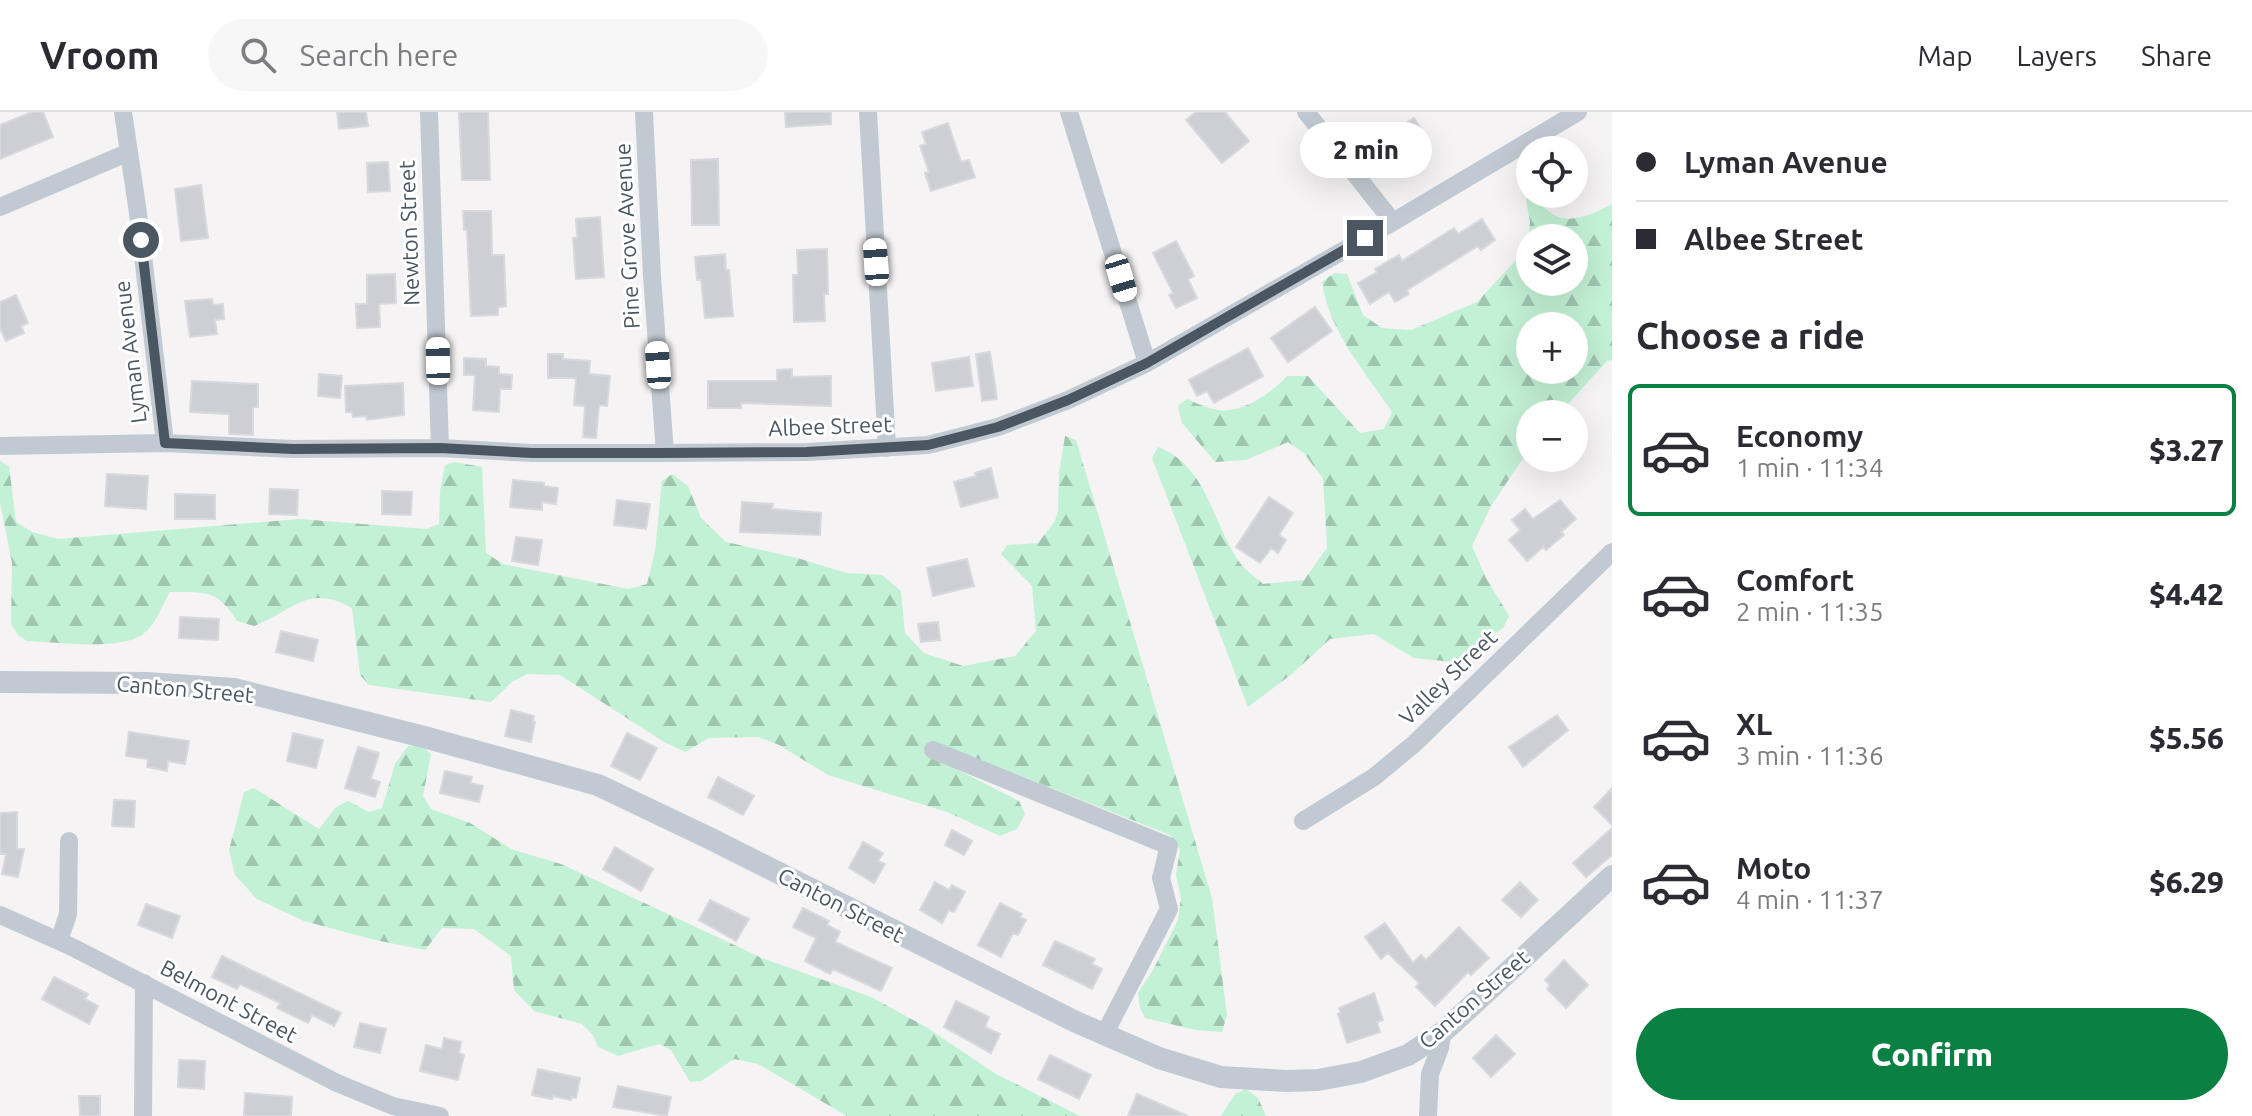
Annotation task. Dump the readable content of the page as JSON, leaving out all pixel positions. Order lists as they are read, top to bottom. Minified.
{"streets":{"street":["Newton Street","Pine Grove Avenue","Lyman Avenue","Albee Street","Valley Street","Canton Street","Belmont Street"]},"crossings":[["Newton Street","Albee Street"],["Pine Grove Avenue","Albee Street"],["Lyman Avenue","Albee Street"]],"page":{"header":"Vroom","search":"Search here","nav":["Map","Layers","Share"],"banner":["Lyman Avenue","Albee Street"],"bubble":"2 min","map_buttons":["+","−"],"heading":"Choose a ride","list":[{"name":"Economy","note":"1 min · 11:34","value":"$3.27"},{"name":"Comfort","note":"2 min · 11:35","value":"$4.42"},{"name":"XL","note":"3 min · 11:36","value":"$5.56"},{"name":"Moto","note":"4 min · 11:37","value":"$6.29"}],"buttons":"Confirm"}}
